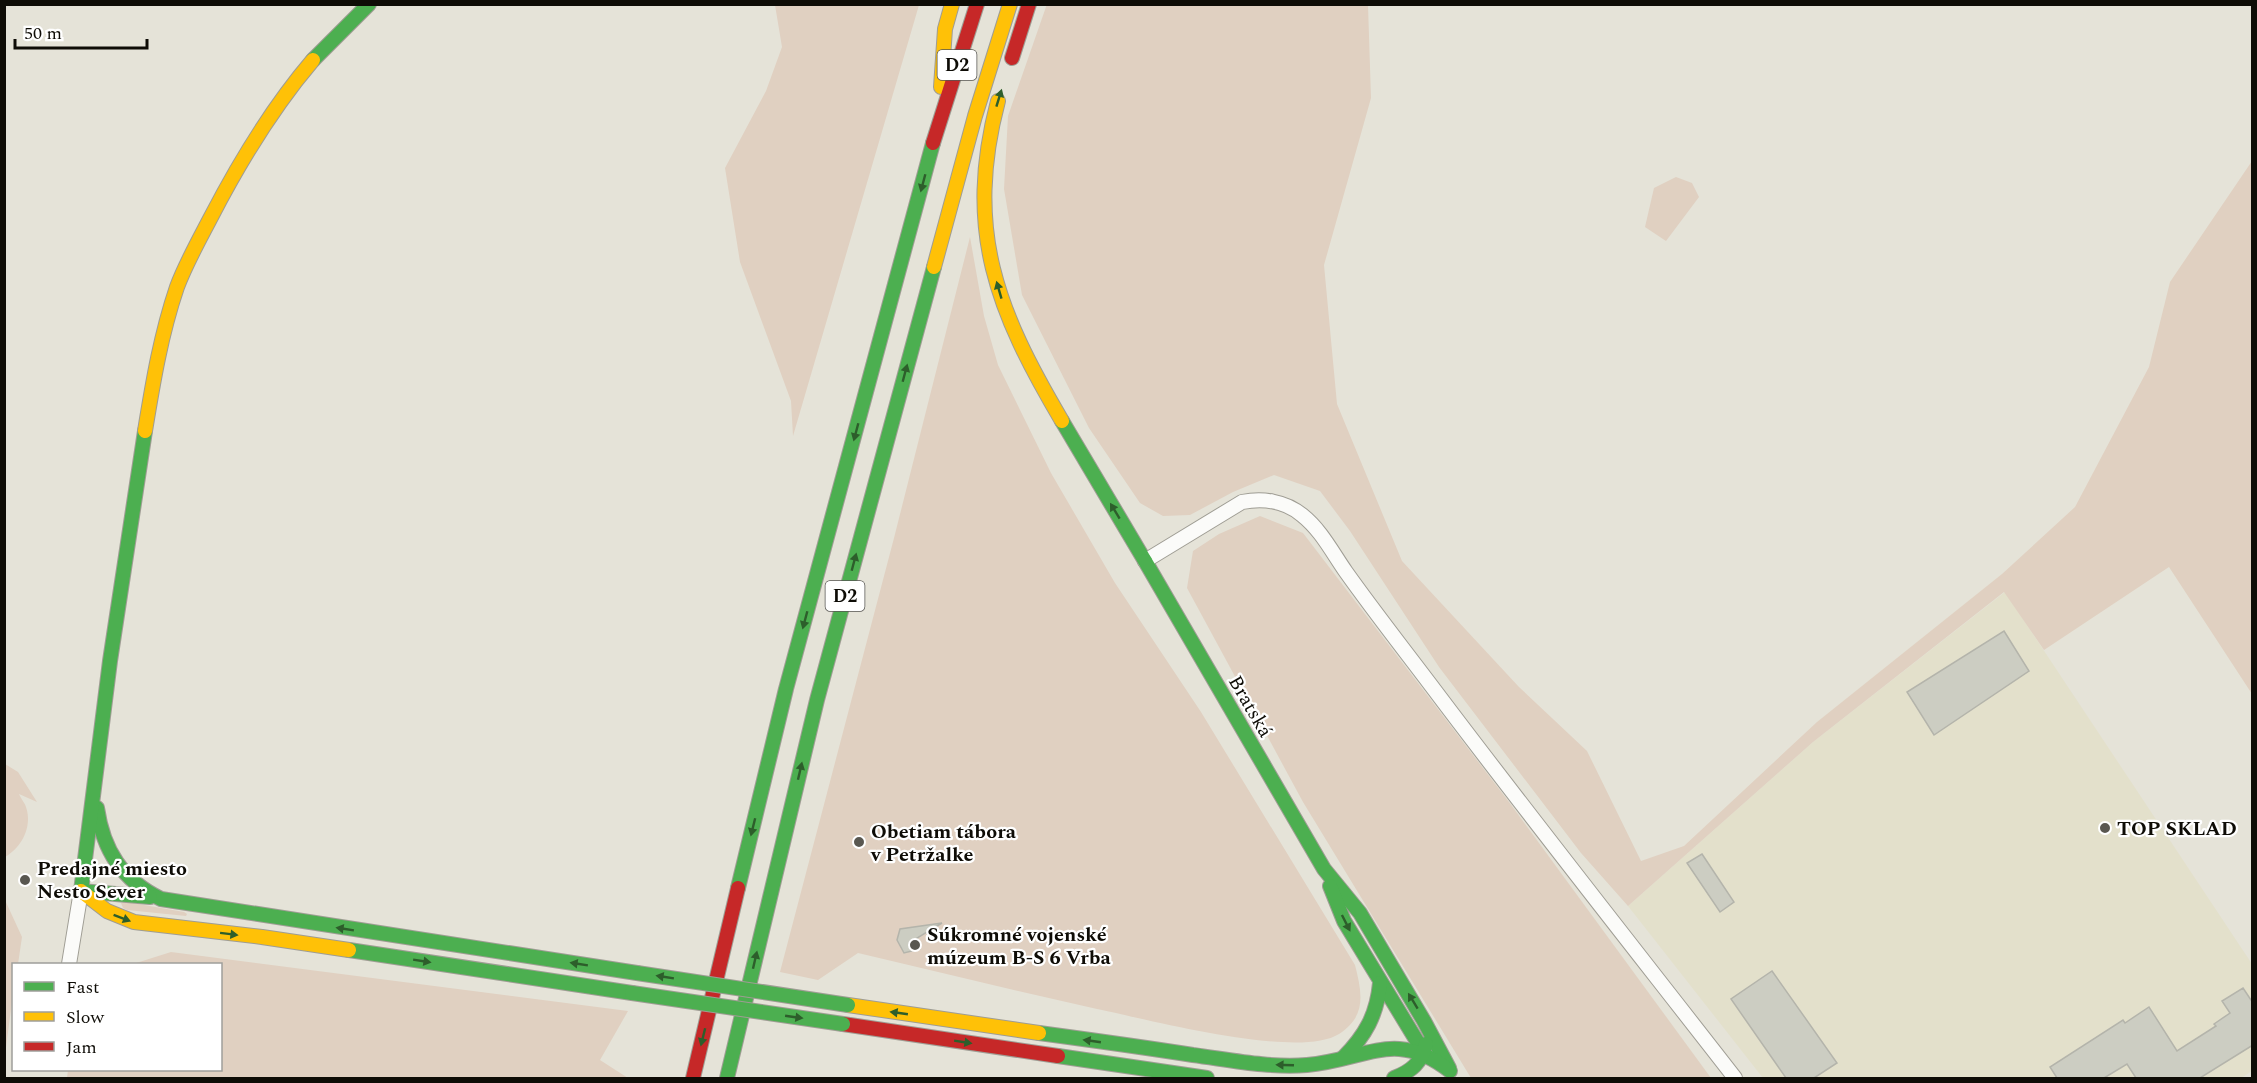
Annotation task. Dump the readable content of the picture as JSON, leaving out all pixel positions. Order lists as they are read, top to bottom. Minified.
{"streets":{"main road":["D2","Bratská"]},"places":["TOP SKLAD","Obetiam tábora v Petržalke","Predajné miesto Nesto Sever","Súkromné vojenské múzeum B-S 6 Vrba"],"legend":["Fast","Slow","Jam"],"scale_bar":"50 m"}
